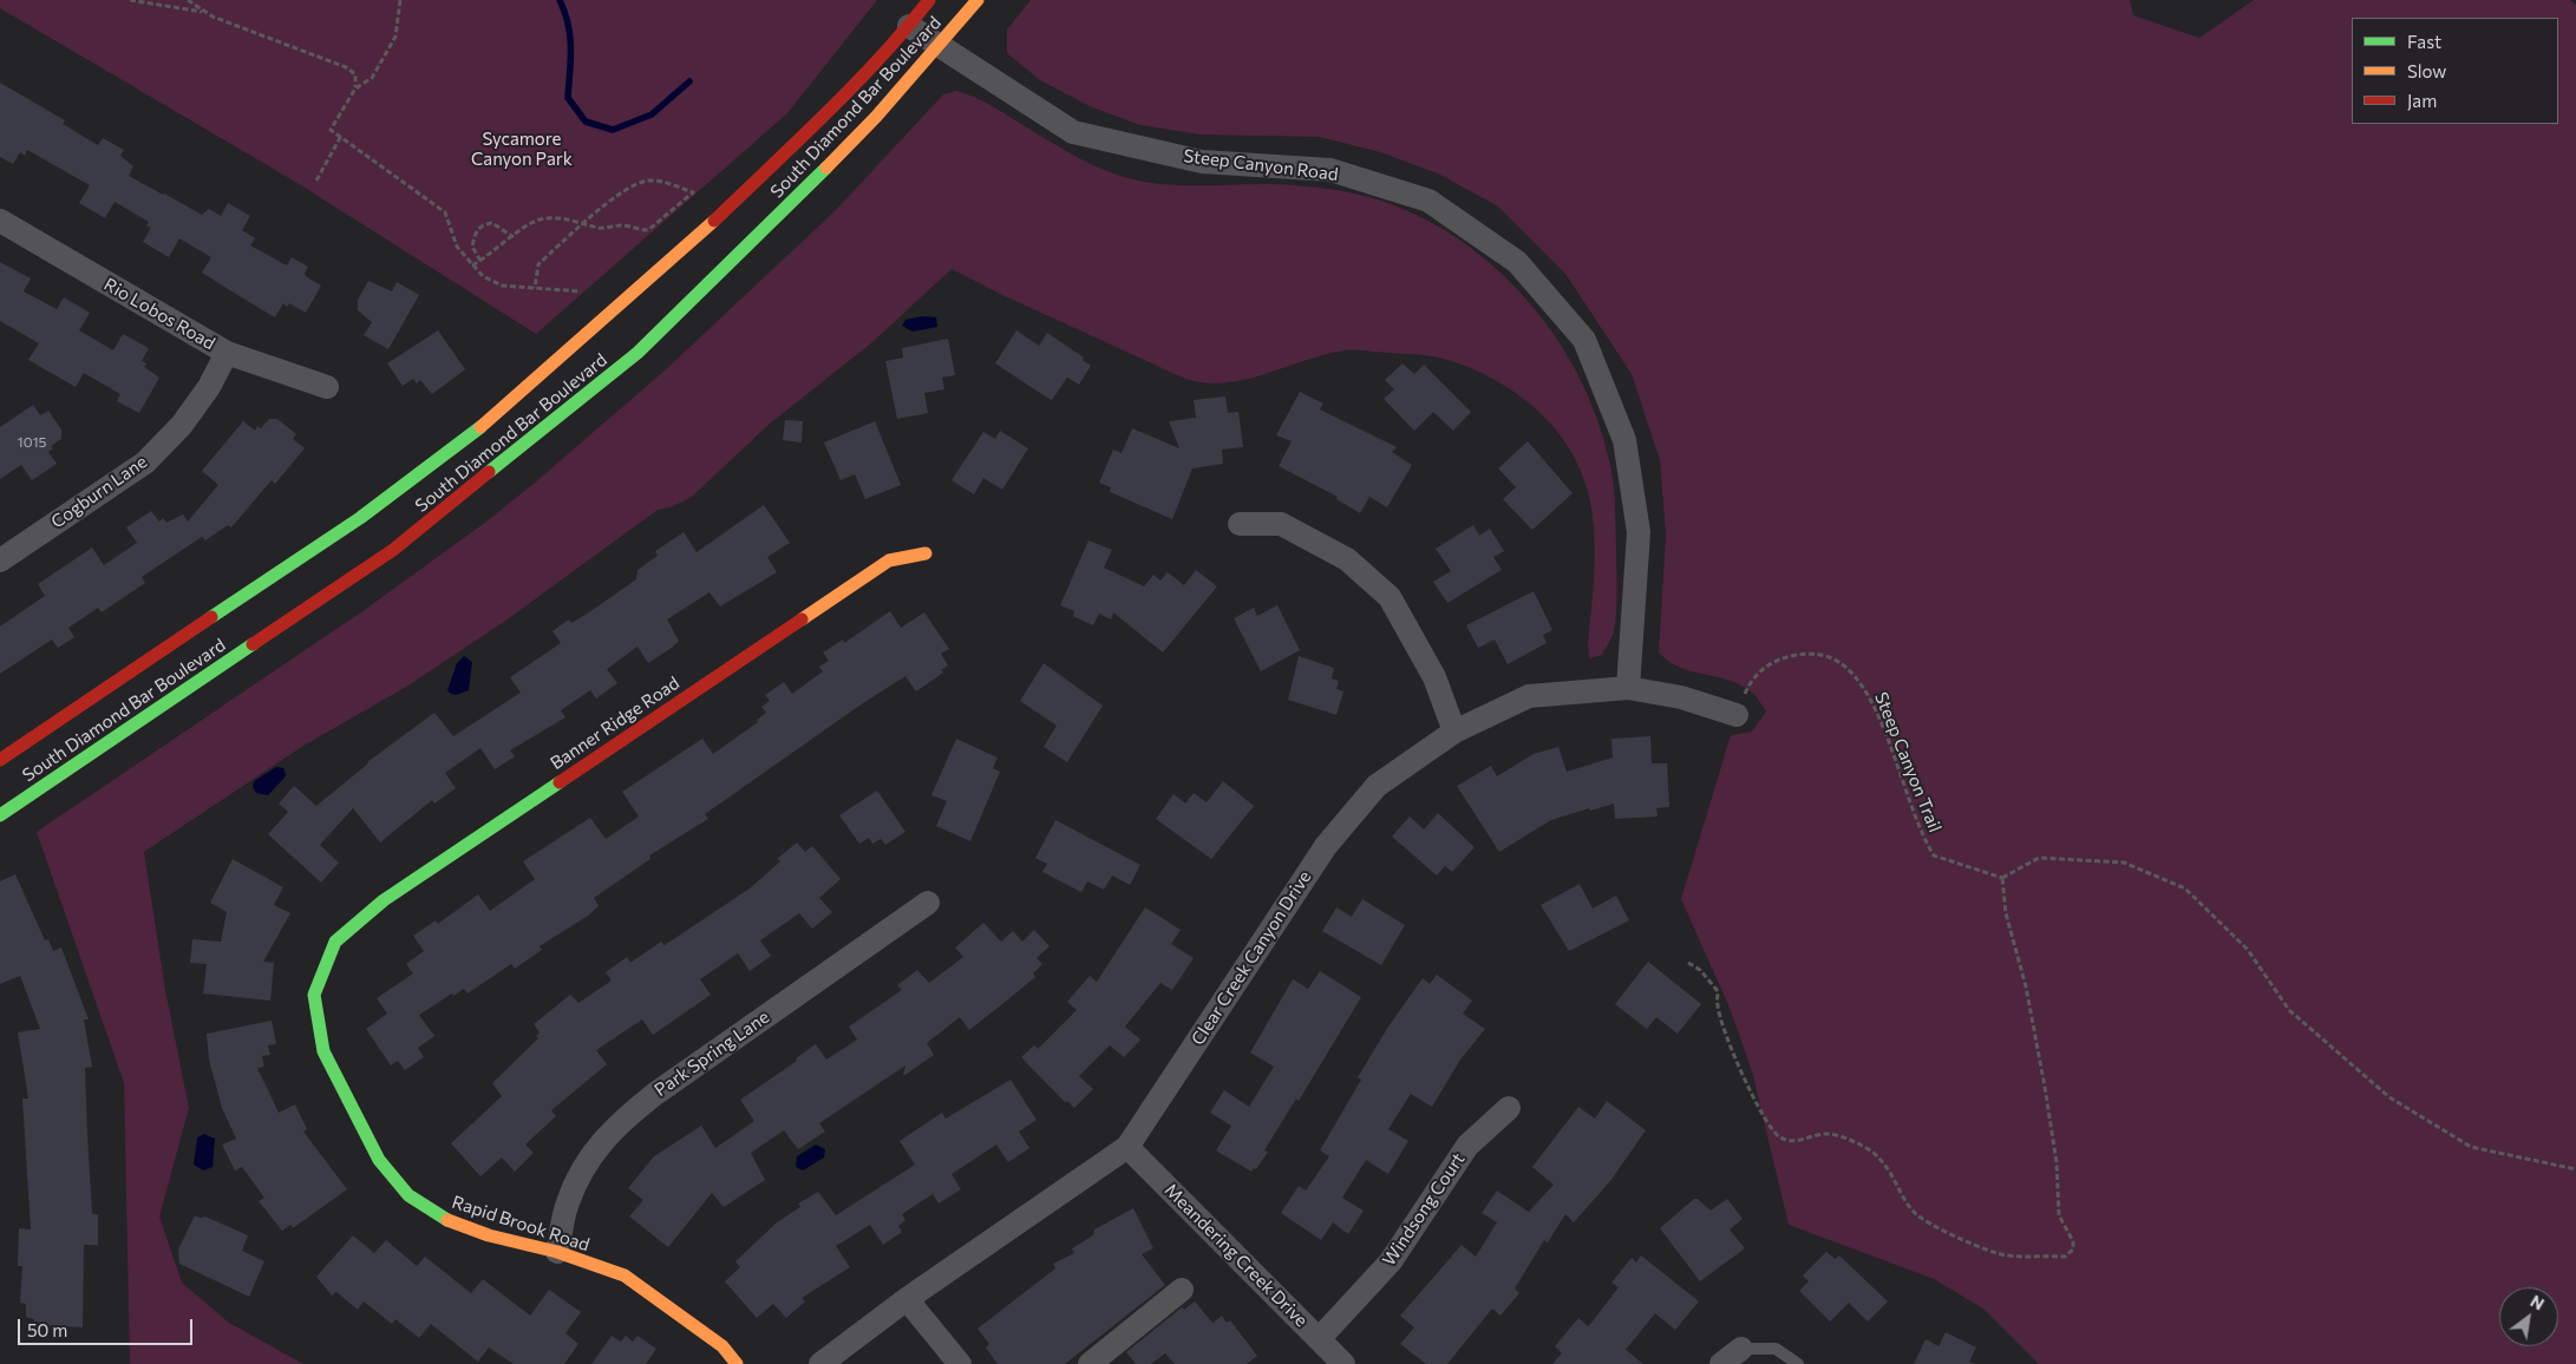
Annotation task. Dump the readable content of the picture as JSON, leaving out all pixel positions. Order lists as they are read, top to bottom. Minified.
{"streets":{"main road":["South Diamond Bar Boulevard","Banner Ridge Road","Rapid Brook Road"],"street":["Steep Canyon Road","Rio Lobos Road","Cogburn Lane","Clear Creek Canyon Drive","Park Spring Lane","Windsong Court","Meandering Creek Drive"],"path":["Steep Canyon Trail"]},"crossings":[["South Diamond Bar Boulevard","Steep Canyon Road"],["Steep Canyon Road","Clear Creek Canyon Drive"],["Rio Lobos Road","Cogburn Lane"],["Banner Ridge Road","Rapid Brook Road"],["Steep Canyon Trail","Clear Creek Canyon Drive"],["Clear Creek Canyon Drive","Meandering Creek Drive"],["Park Spring Lane","Rapid Brook Road"],["Windsong Court","Meandering Creek Drive"]],"parks":["Sycamore Canyon Park"],"house_numbers":["1015"],"legend":["Fast","Slow","Jam"],"scale_bar":"50 m","north":"top right"}
